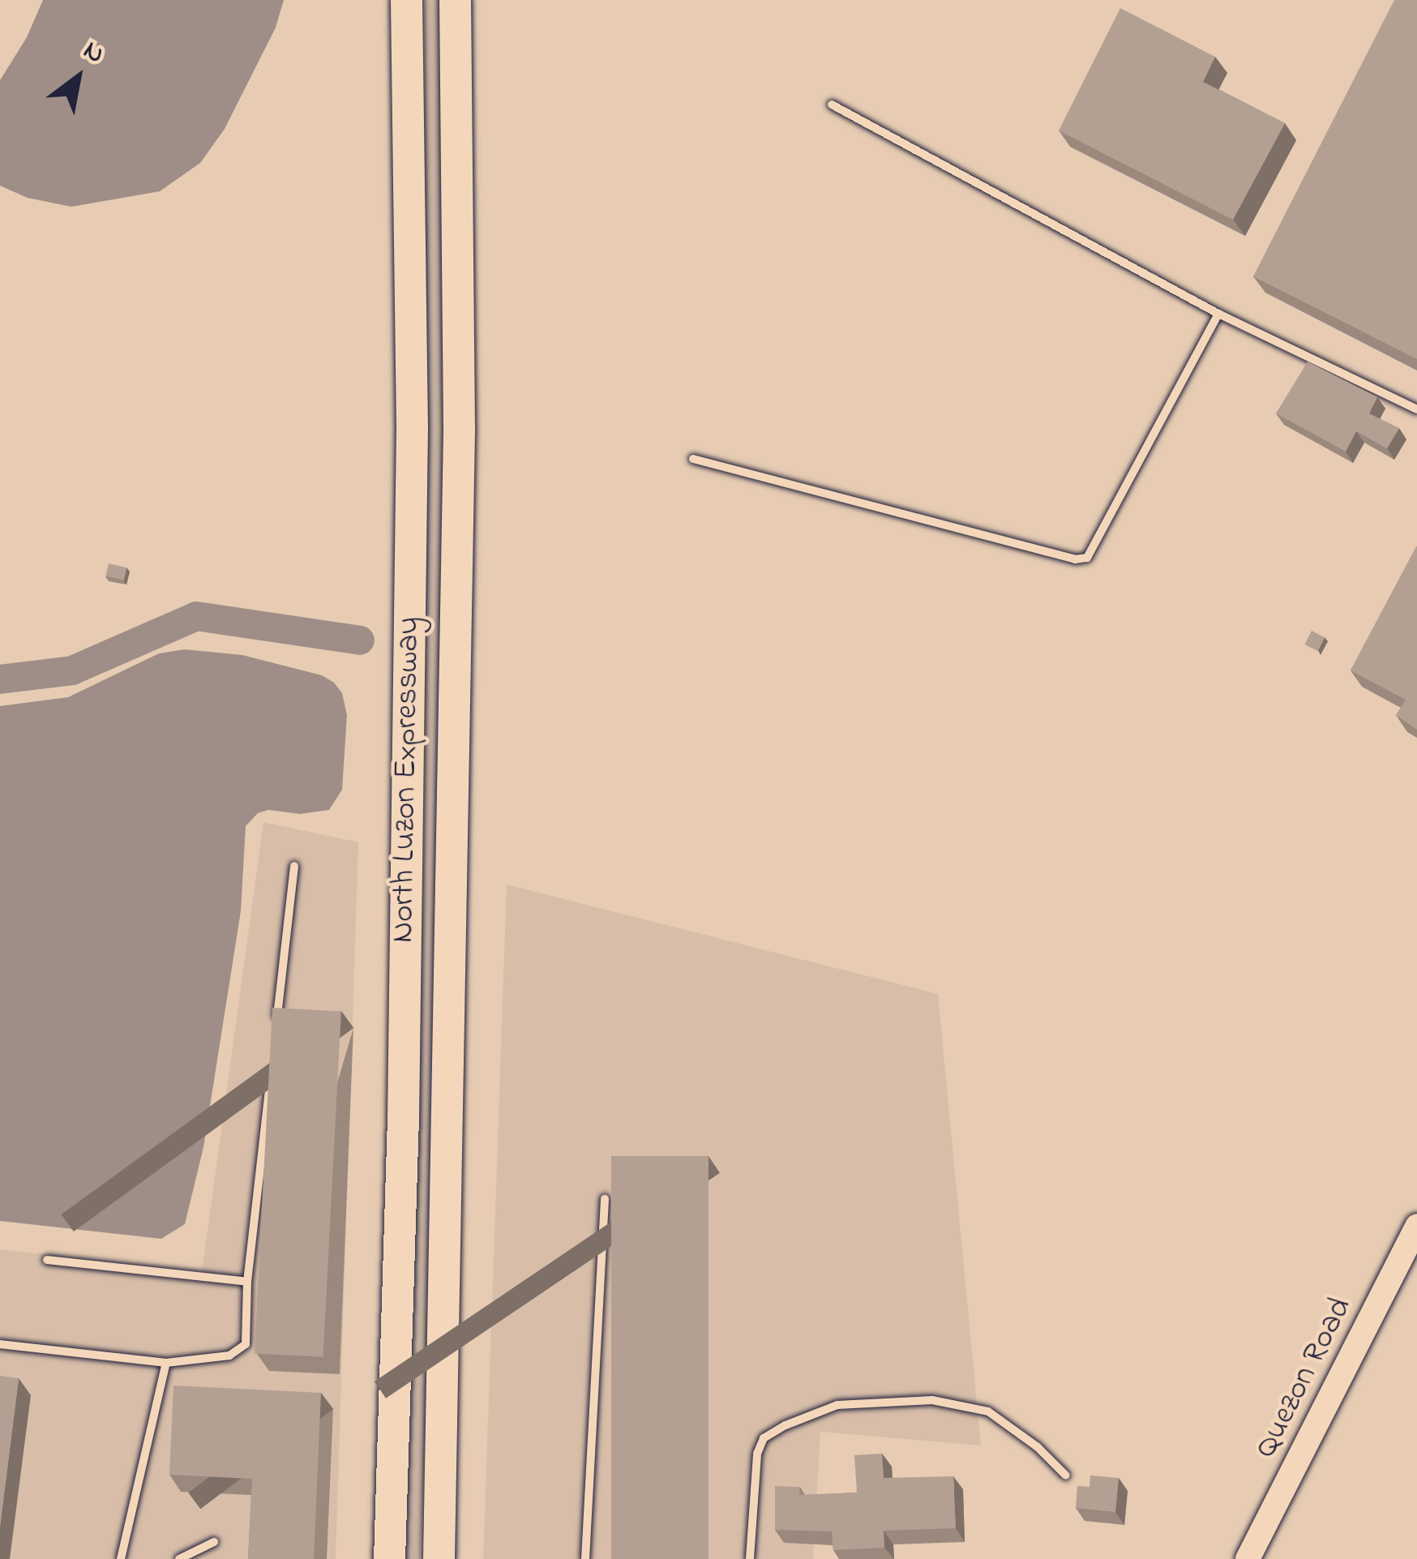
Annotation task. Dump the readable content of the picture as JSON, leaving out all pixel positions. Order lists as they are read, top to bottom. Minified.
{"streets":{"highway":["North Luzon Expressway"],"main road":["Quezon Road"]},"north":"top right"}
